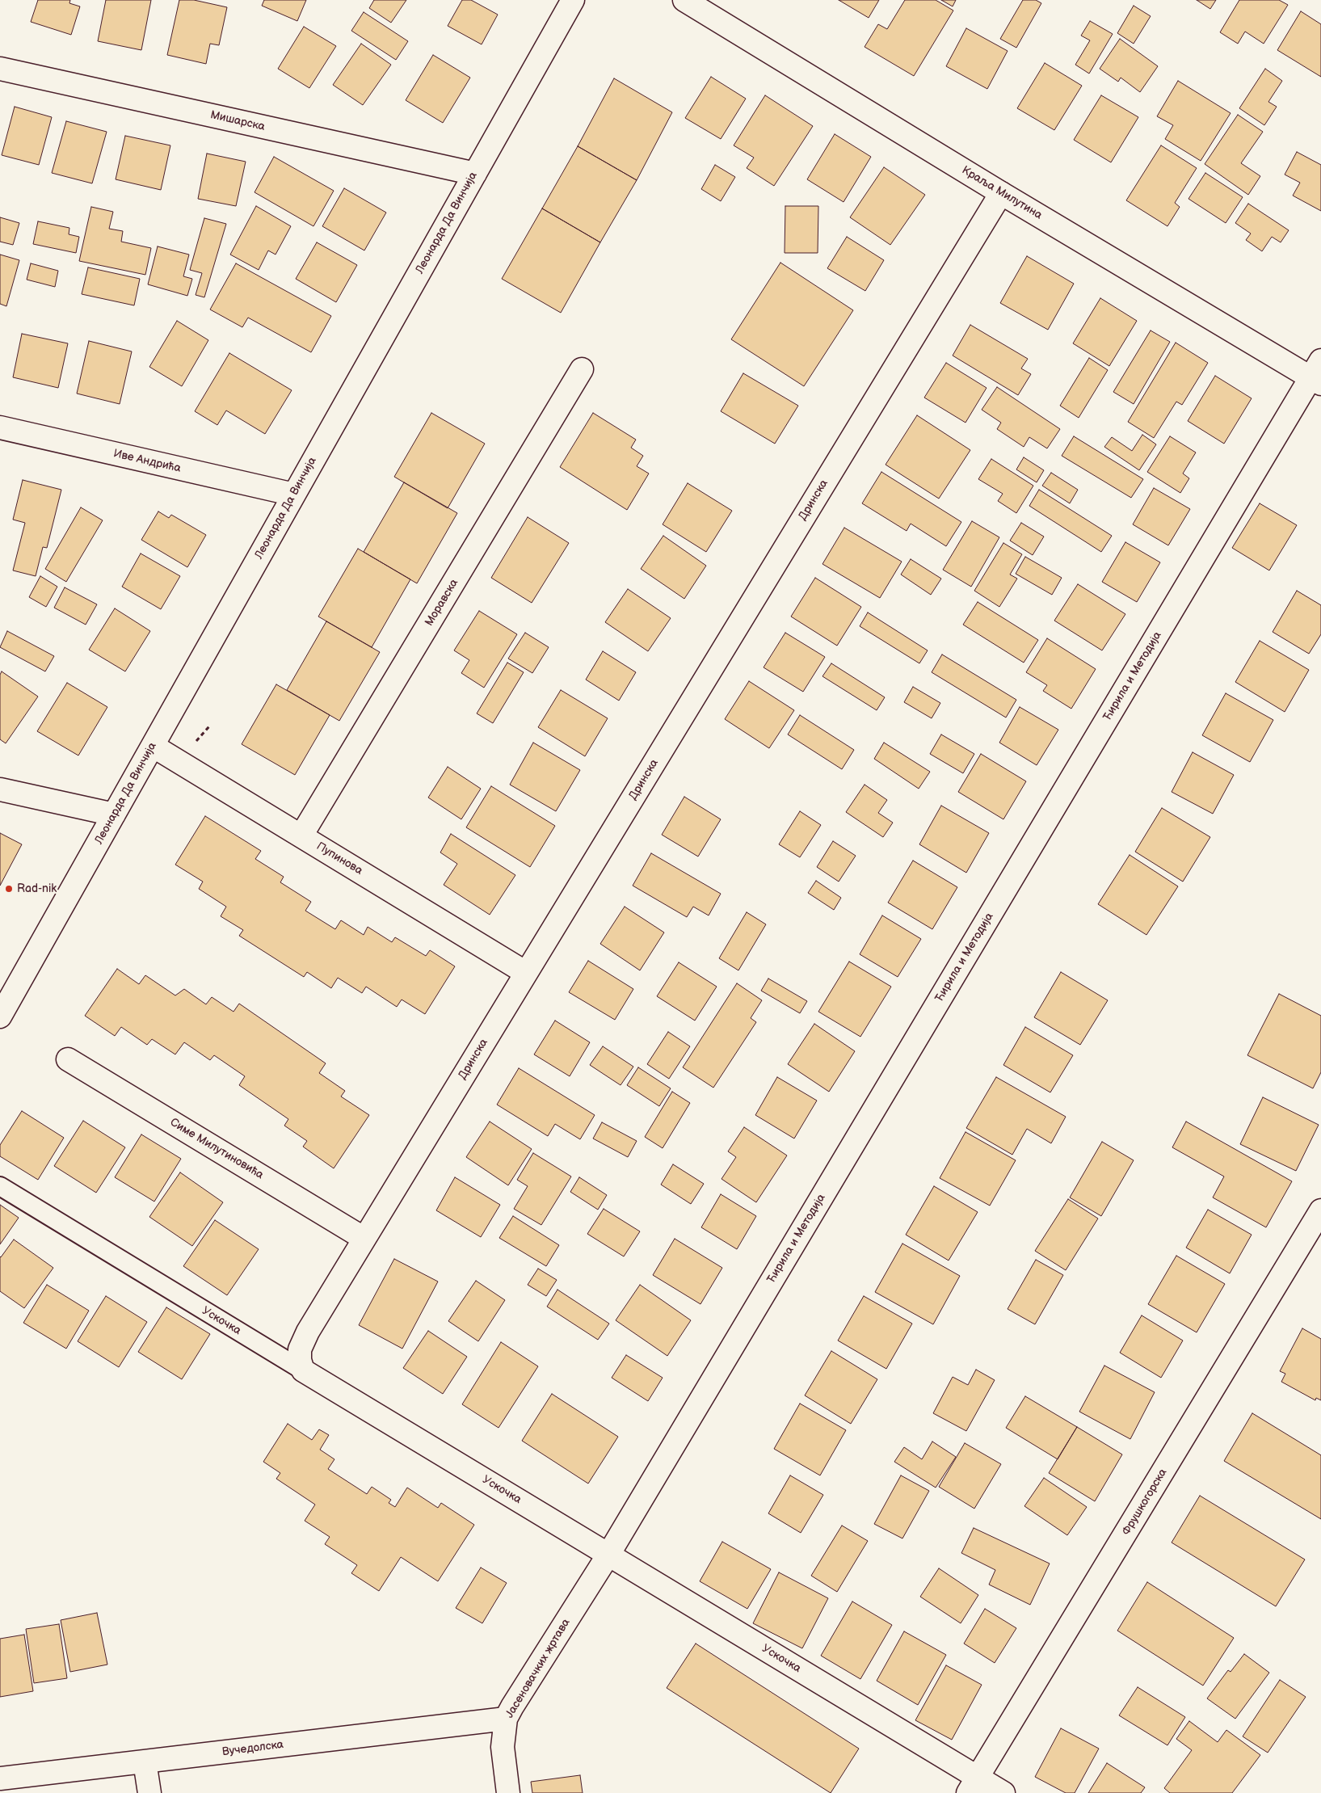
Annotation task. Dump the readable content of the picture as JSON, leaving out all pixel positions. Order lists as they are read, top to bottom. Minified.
{"streets":{"street":["Мишарска","Краља Милутина","Леонарда Да Винчија","Иве Андрића","Дринска","Моравска","Ћирила и Методија","Пупинова","Симе Милутиновића","Ускочка","Фрушкогорска","Јасеновачких жртава","Вучедолска"]},"crossings":[["Мишарска","Леонарда Да Винчија"],["Краља Милутина","Дринска"],["Краља Милутина","Ћирила и Методија"],["Леонарда Да Винчија","Иве Андрића"],["Леонарда Да Винчија","Пупинова"],["Дринска","Пупинова"],["Дринска","Симе Милутиновића"],["Дринска","Ускочка"],["Моравска","Пупинова"],["Ћирила и Методија","Ускочка"],["Ћирила и Методија","Јасеновачких жртава"],["Ускочка","Фрушкогорска"],["Ускочка","Јасеновачких жртава"],["Јасеновачких жртава","Вучедолска"]],"places":["Rad-nik"]}
